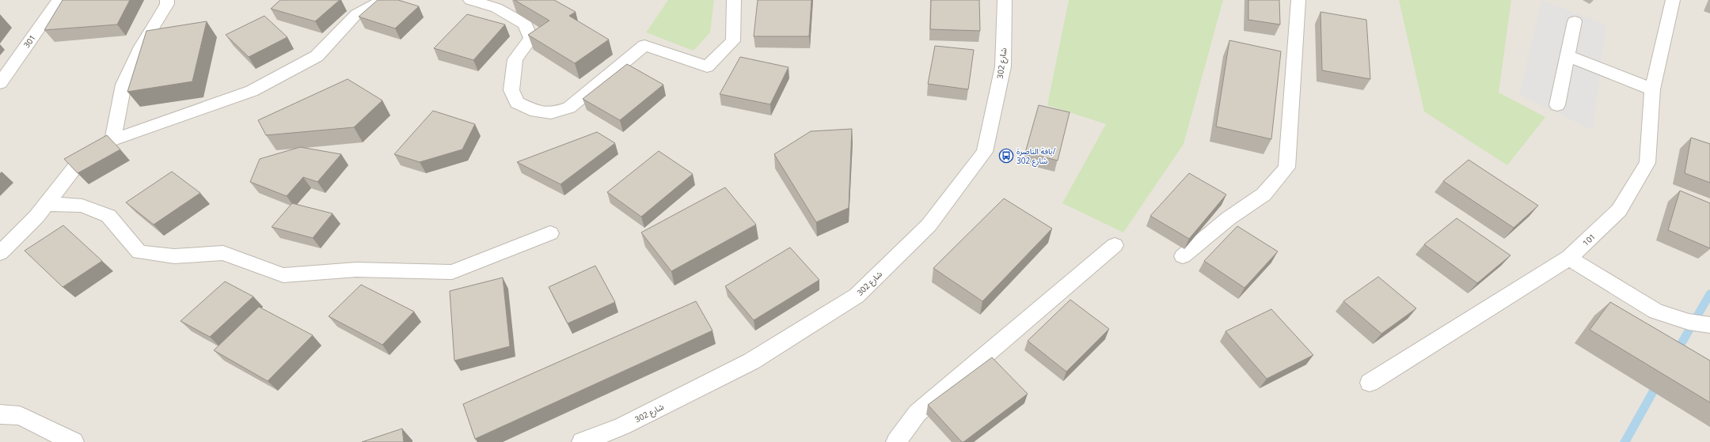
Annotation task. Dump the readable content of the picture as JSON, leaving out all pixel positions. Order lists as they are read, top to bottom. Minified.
{"streets":{"street":["301","شارع 302","101"]},"places":{"bus stop":["يافة الناصرة/ شارع 302"]}}
